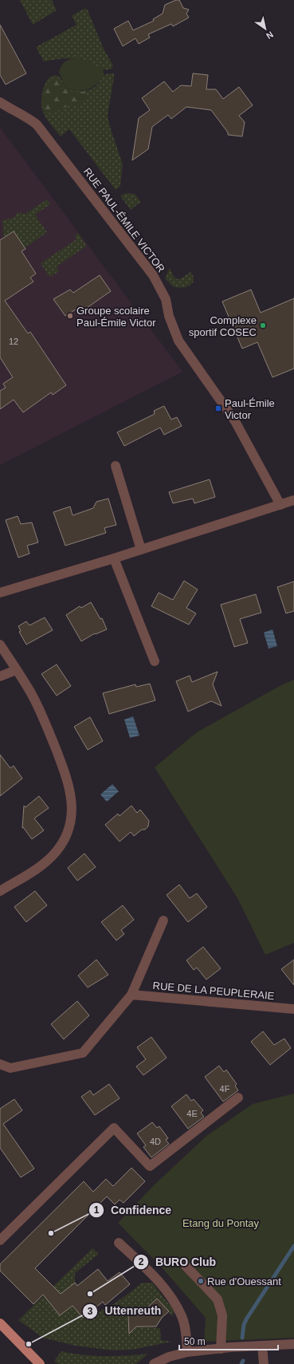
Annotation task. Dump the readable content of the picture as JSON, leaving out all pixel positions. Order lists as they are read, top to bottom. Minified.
{"streets":{"street":["RUE PAUL-ÉMILE VICTOR","RUE DE LA PEUPLERAIE"]},"parks":["Etang du Pontay"],"places":{"other":["Groupe scolaire Paul-Émile Victor","Complexe sportif COSEC","Confidence","Rue d'Ouessant","BURO Club","Uttenreuth"],"transit":["Paul-Émile Victor"]},"house_numbers":["12","4F","4E","4D"],"scale_bar":"50 m","north":"bottom right"}
